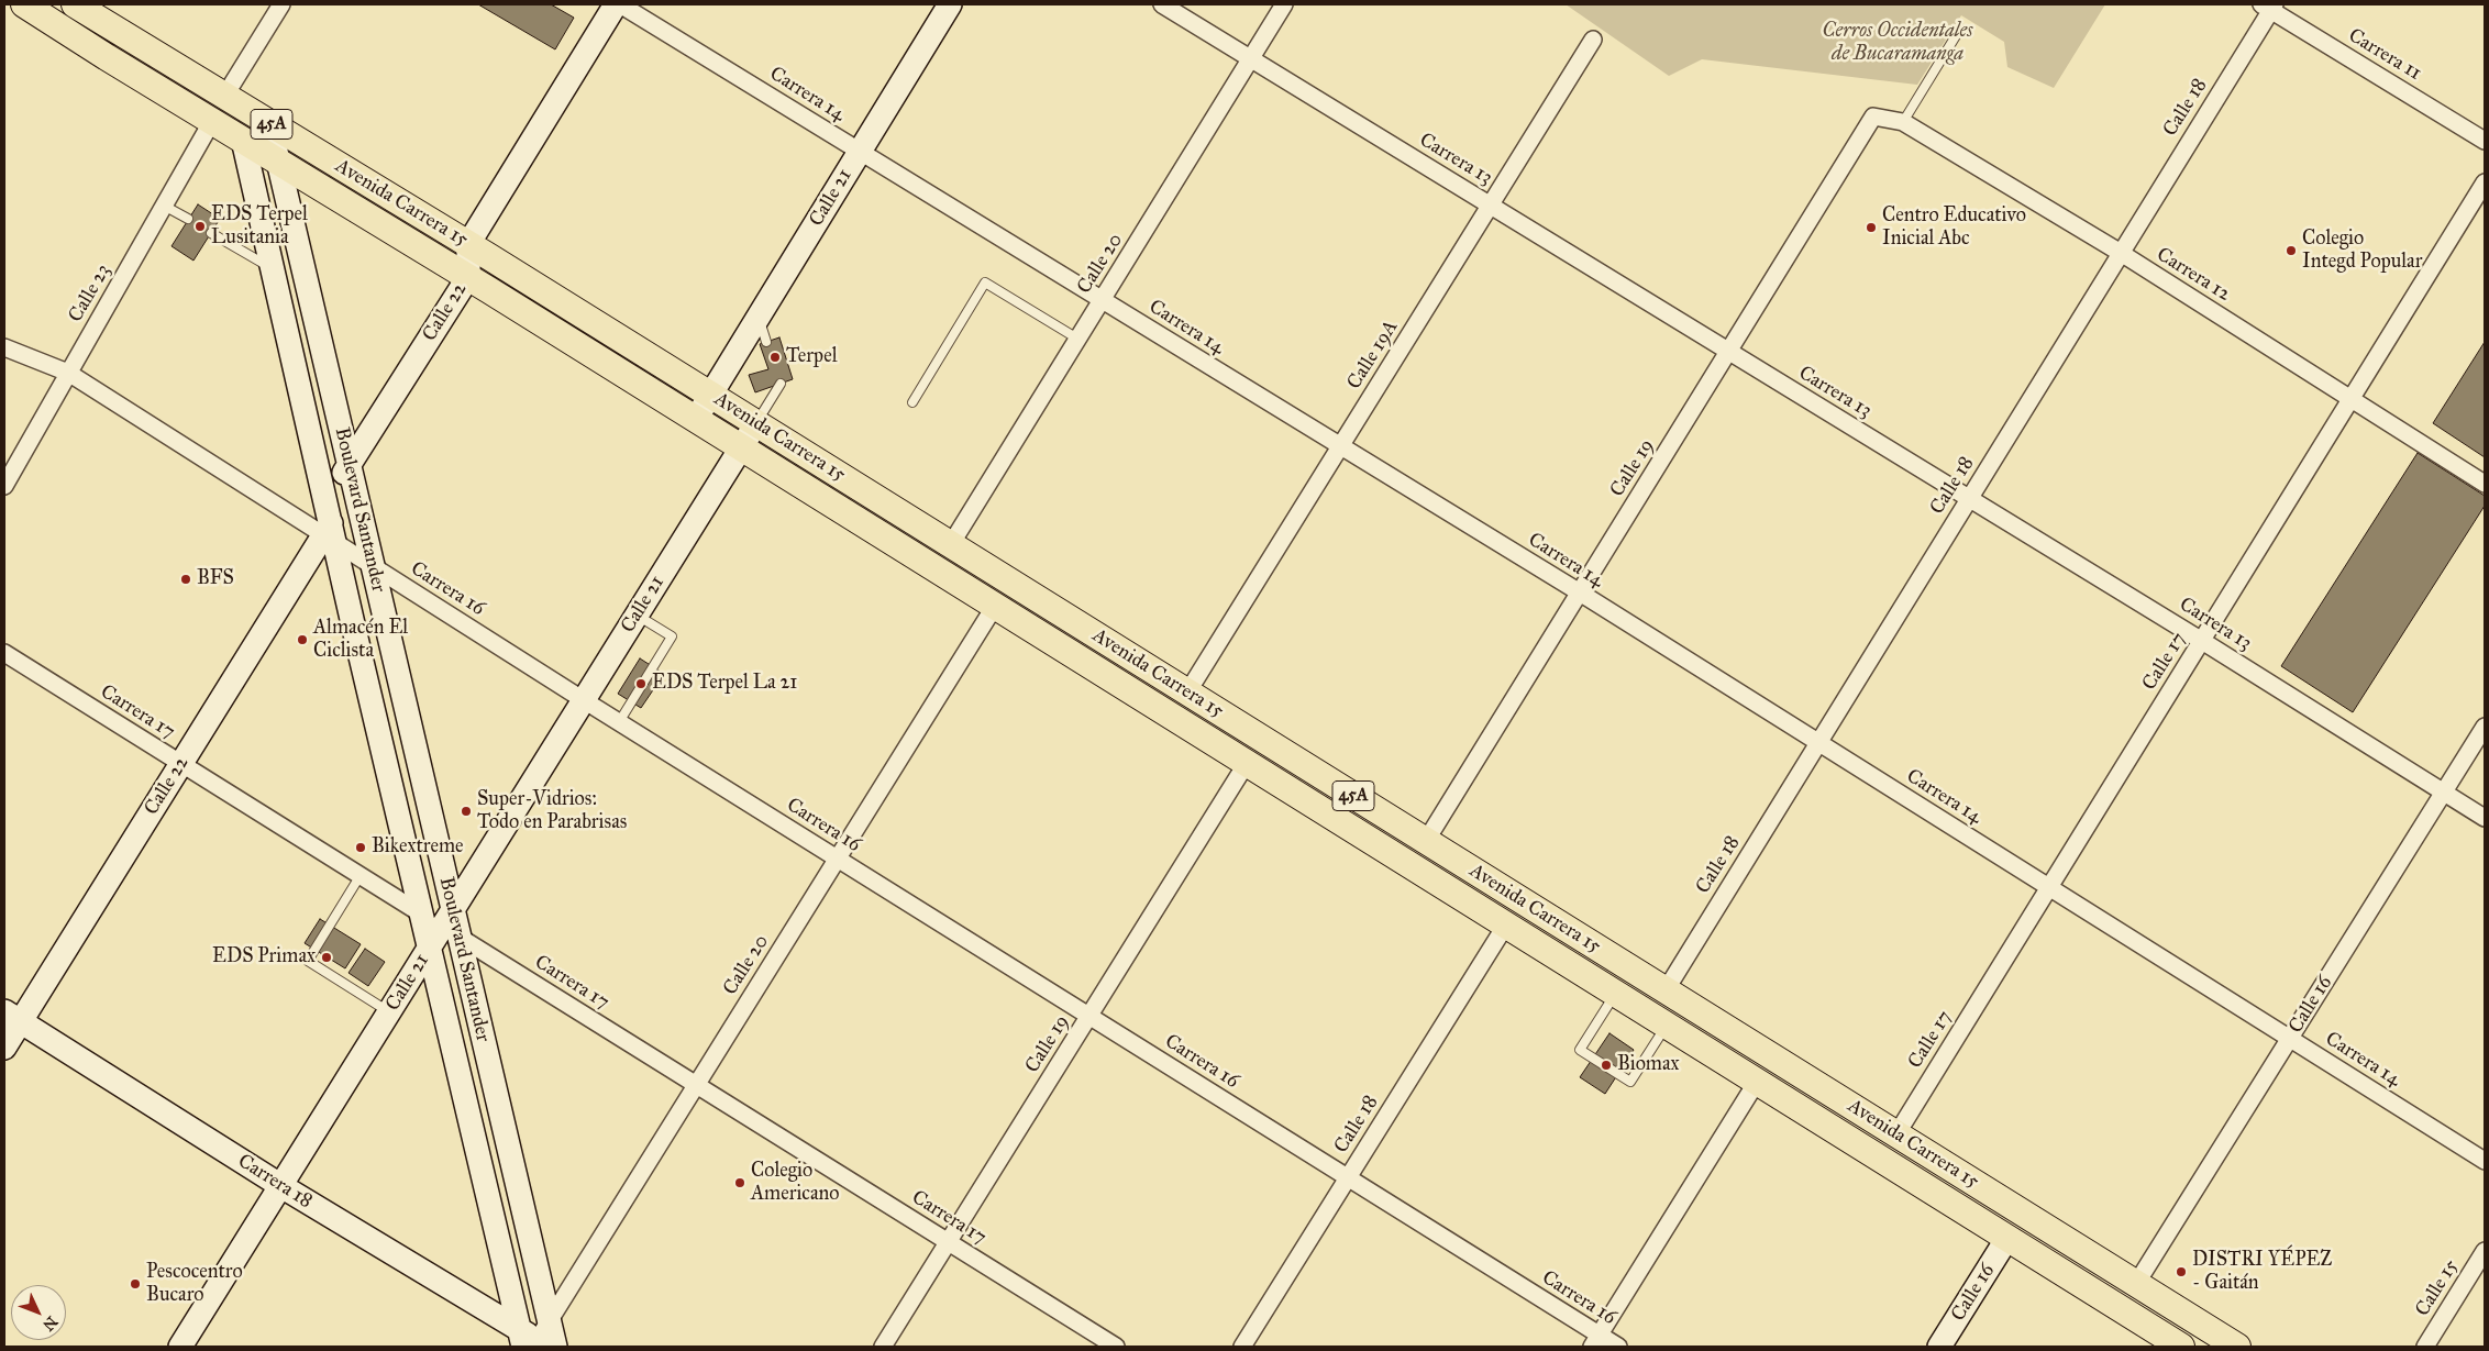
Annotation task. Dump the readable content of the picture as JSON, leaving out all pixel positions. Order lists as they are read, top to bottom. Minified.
{"streets":{"main road":["45A","Avenida Carrera 15"],"street":["Carrera 11","Carrera 14","Calle 18","Carrera 13","Calle 21","Calle 20","Carrera 12","Calle 23","Calle 22","Calle 19A","Calle 19","Boulevard Santander","Carrera 16","Calle 17","Carrera 17","Calle 16","Carrera 18","Calle 15"]},"crossings":[["Carrera 11","Calle 18"],["Carrera 14","Calle 18"],["Carrera 14","Calle 21"],["Carrera 14","Calle 20"],["Carrera 14","Calle 19A"],["Carrera 14","Calle 19"],["Carrera 14","Calle 17"],["Carrera 14","Calle 16"],["Calle 18","Carrera 13"],["Calle 18","Avenida Carrera 15"],["Calle 18","Carrera 12"],["Calle 18","Carrera 16"],["Carrera 13","Calle 20"],["Carrera 13","Calle 19A"],["Carrera 13","Calle 19"],["Carrera 13","Calle 17"],["Carrera 13","Calle 16"],["Calle 21","Avenida Carrera 15"],["Calle 21","Boulevard Santander"],["Calle 21","Carrera 16"],["Calle 21","Carrera 17"],["Calle 21","Carrera 18"],["Avenida Carrera 15","Calle 20"],["Avenida Carrera 15","Calle 23"],["Avenida Carrera 15","Calle 22"],["Avenida Carrera 15","Calle 19A"],["Avenida Carrera 15","Calle 19"],["Avenida Carrera 15","Boulevard Santander"],["Avenida Carrera 15","Calle 17"],["Avenida Carrera 15","Calle 16"],["Calle 20","Boulevard Santander"],["Calle 20","Carrera 16"],["Calle 20","Carrera 17"],["Calle 20","Carrera 18"],["Carrera 12","Calle 19"],["Carrera 12","Calle 17"],["Calle 23","Carrera 16"],["Calle 22","Boulevard Santander"],["Calle 22","Carrera 16"],["Calle 22","Carrera 17"],["Calle 22","Carrera 18"],["Calle 19","Carrera 16"],["Calle 19","Carrera 17"],["Boulevard Santander","Carrera 16"],["Boulevard Santander","Carrera 17"],["Boulevard Santander","Carrera 18"]],"parks":["Cerros Occidentales de Bucaramanga"],"places":["EDS Terpel Lusitania","Centro Educativo Inicial Abc","Colegio Integd Popular","Terpel","BFS","Almacén El Ciclista","EDS Terpel La 21","Super-Vidrios: Todo en Parabrisas","Bikextreme","EDS Primax","Biomax","Colegio Americano","DISTRI YÉPEZ - Gaitán","Pescocentro Bucaro"],"north":"bottom right"}
